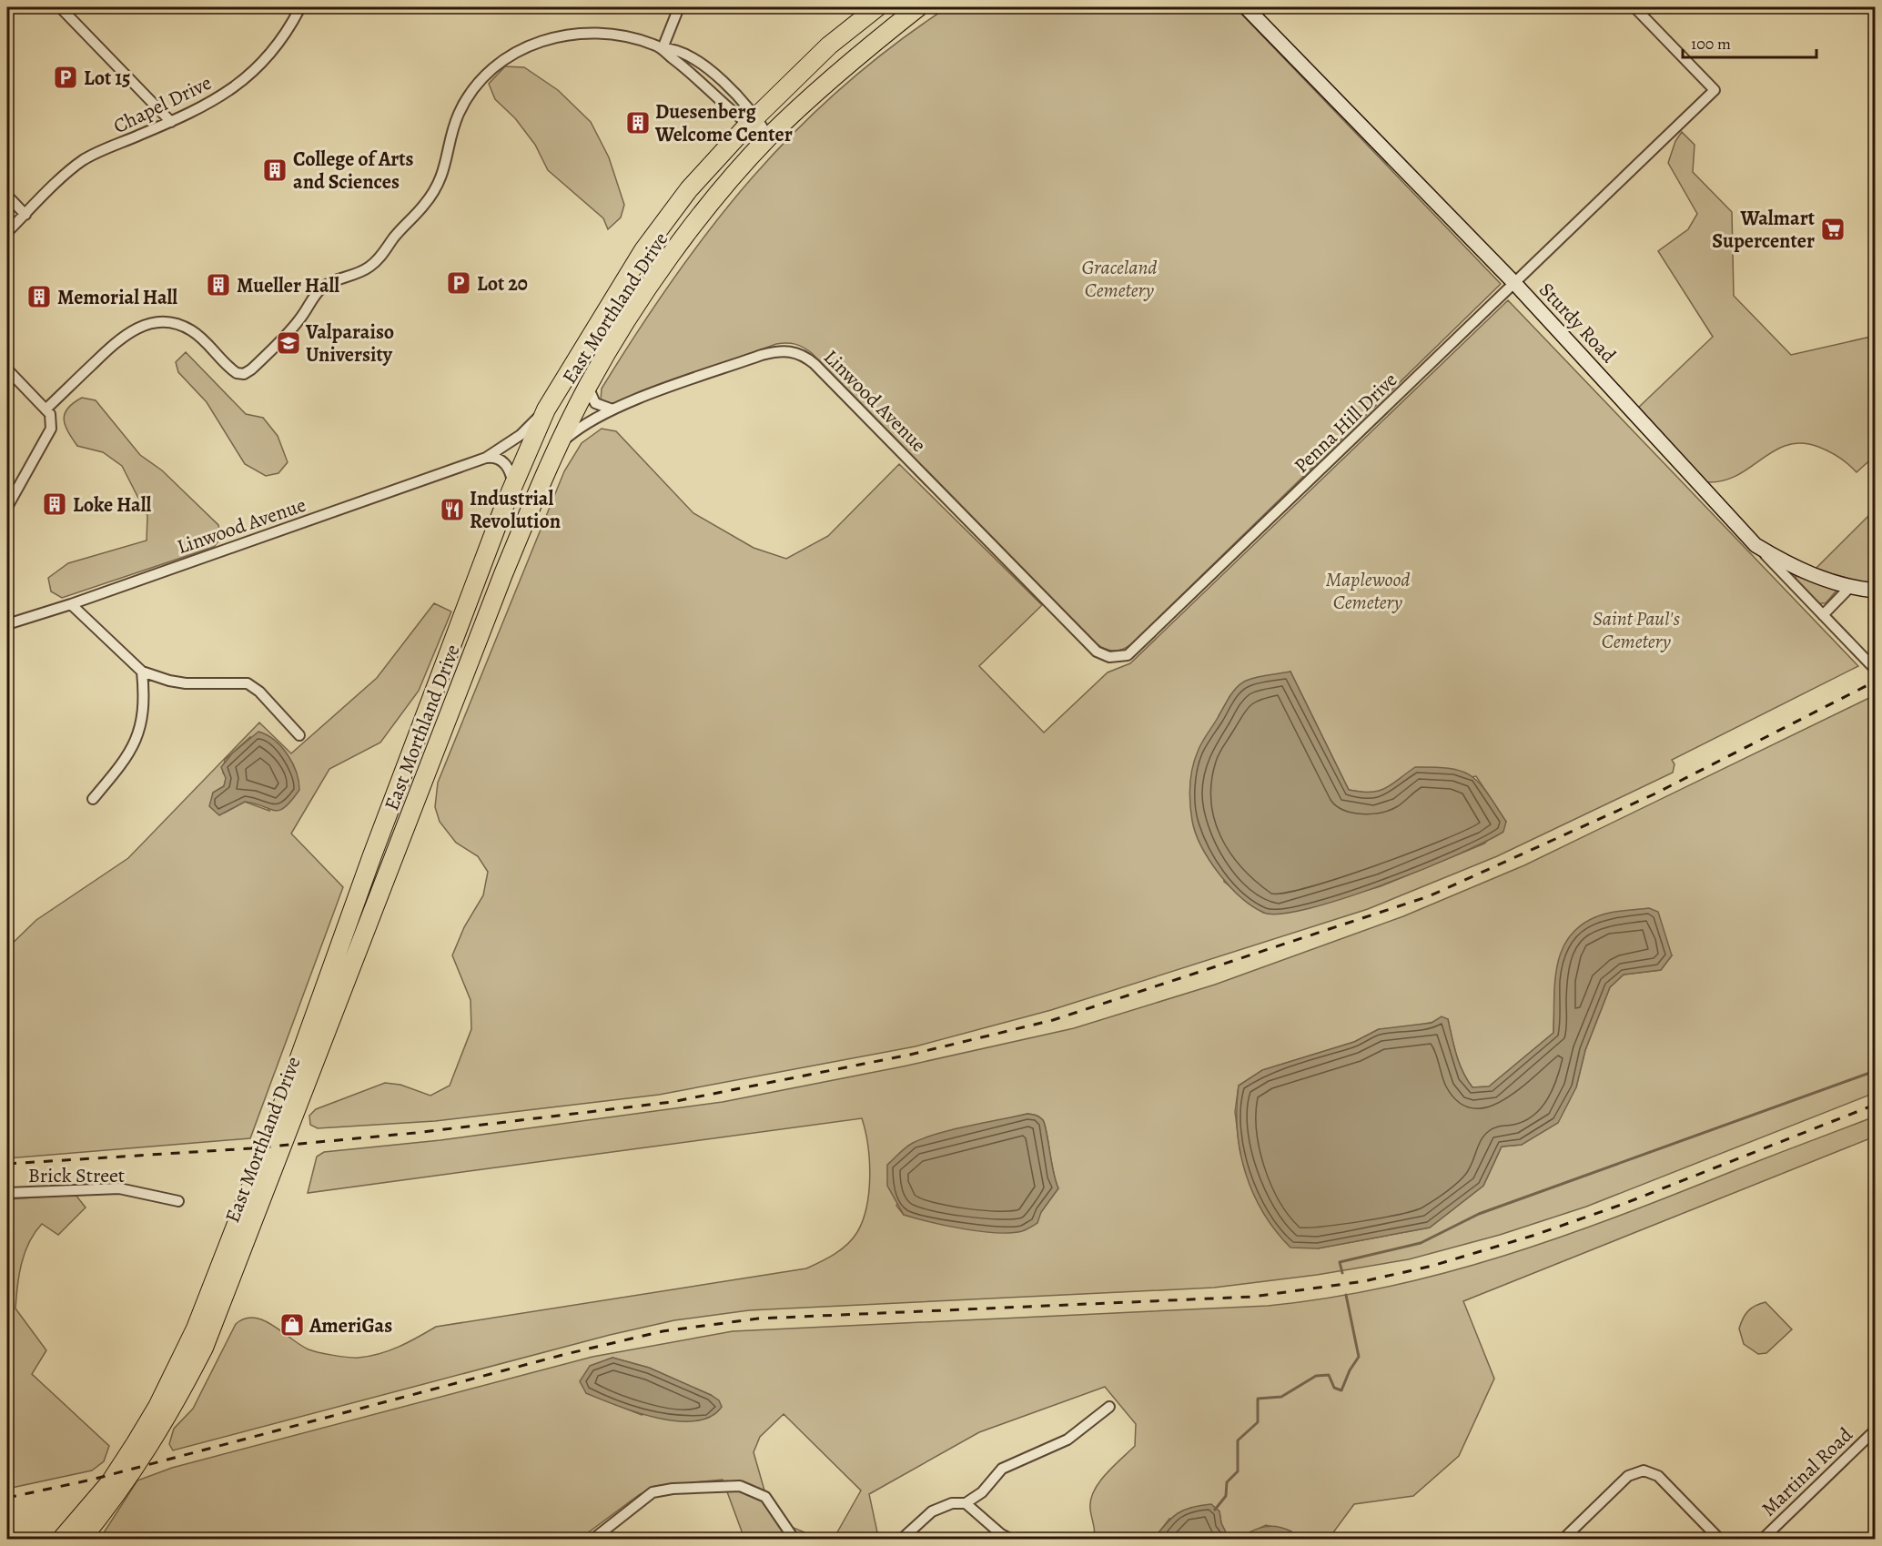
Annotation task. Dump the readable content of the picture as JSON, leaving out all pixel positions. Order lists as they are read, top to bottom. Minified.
{"streets":{"highway":["East Morthland Drive"],"street":["Chapel Drive","Sturdy Road","Linwood Avenue","Penna Hill Drive","Brick Street","Martinal Road"]},"crossings":[["East Morthland Drive","Linwood Avenue"],["Sturdy Road","Penna Hill Drive"],["Linwood Avenue","Penna Hill Drive"]],"parks":["Graceland Cemetery","Maplewood Cemetery","Saint Paul's Cemetery"],"places":{"parking":["Lot 15","Lot 20"],"building":["Duesenberg Welcome Center","College of Arts and Sciences","Mueller Hall","Memorial Hall","Loke Hall"],"supermarket":["Walmart Supercenter"],"school or university":["Valparaiso University"],"restaurant":["Industrial Revolution"],"shop":["AmeriGas"]},"scale_bar":"100 m"}
